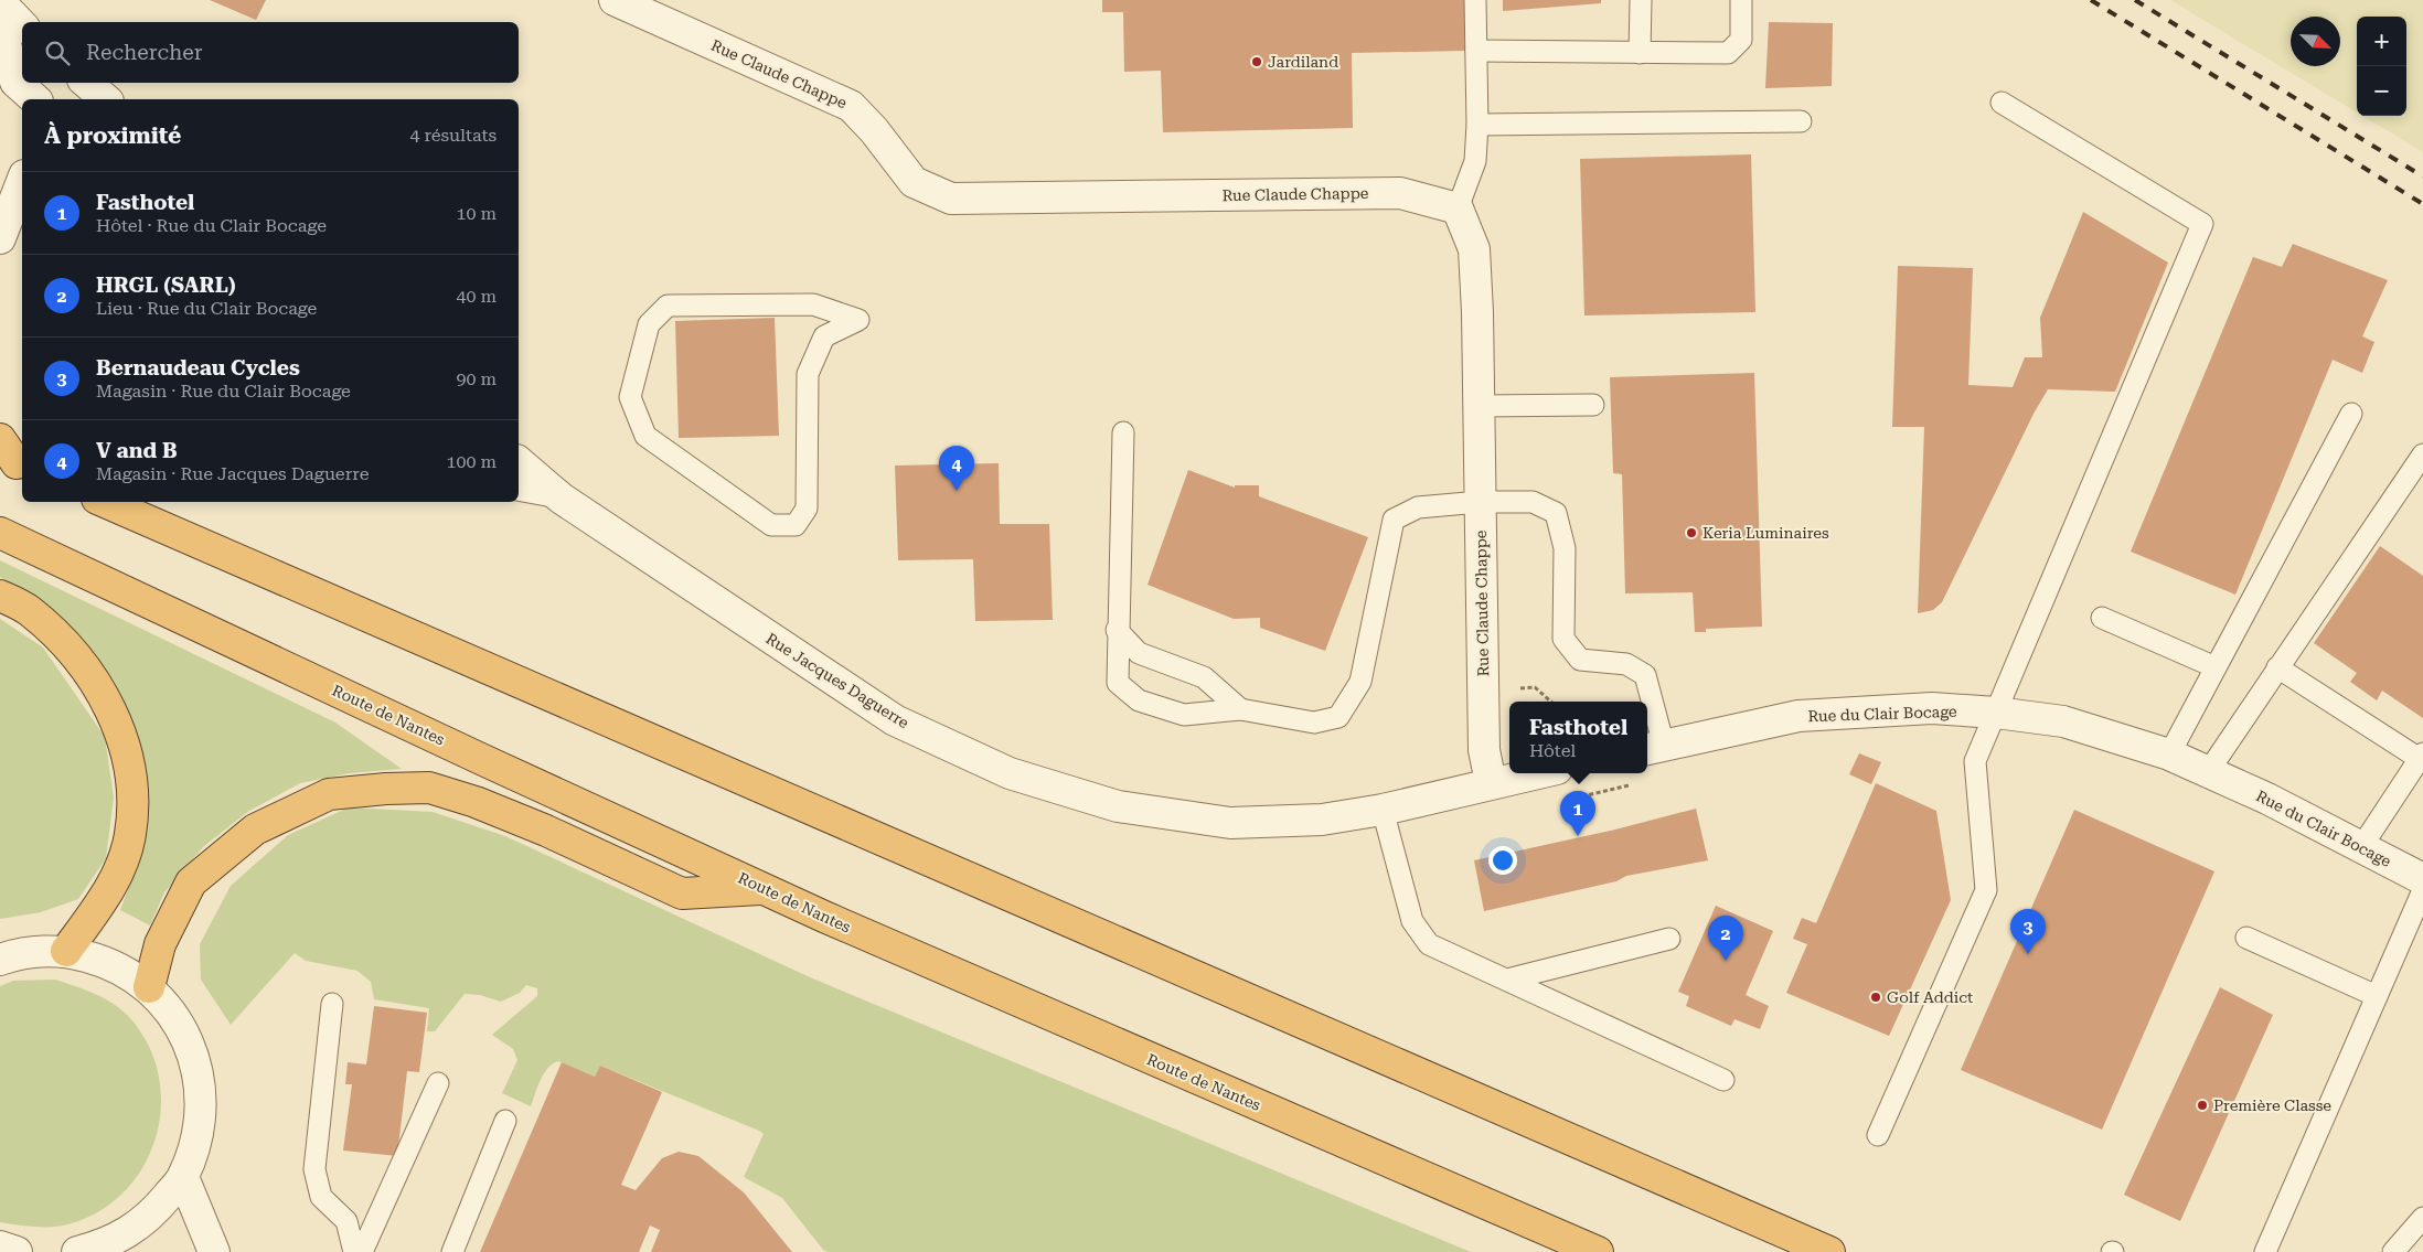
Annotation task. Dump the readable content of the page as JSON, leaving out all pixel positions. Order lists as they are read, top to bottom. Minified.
{"streets":{"highway":["Route de Nantes"],"street":["Rue Claude Chappe","Rue Jacques Daguerre","Rue du Clair Bocage"]},"crossings":[["Rue Claude Chappe","Rue Jacques Daguerre"]],"places":["Jardiland","Keria Luminaires","Golf Addict","Première Classe"],"north":"bottom right","page":{"map_buttons":["+","−"],"search":"Rechercher","heading":["À proximité","4 résultats"],"list":[{"mark":"1","name":"Fasthotel","note":"Hôtel · Rue du Clair Bocage","value":"10 m"},{"mark":"2","name":"HRGL (SARL)","note":"Lieu · Rue du Clair Bocage","value":"40 m"},{"mark":"3","name":"Bernaudeau Cycles","note":"Magasin · Rue du Clair Bocage","value":"90 m"},{"mark":"4","name":"V and B","note":"Magasin · Rue Jacques Daguerre","value":"100 m"}],"pins":["4","1","3","2"],"popup":["Fasthotel","Hôtel"]}}
